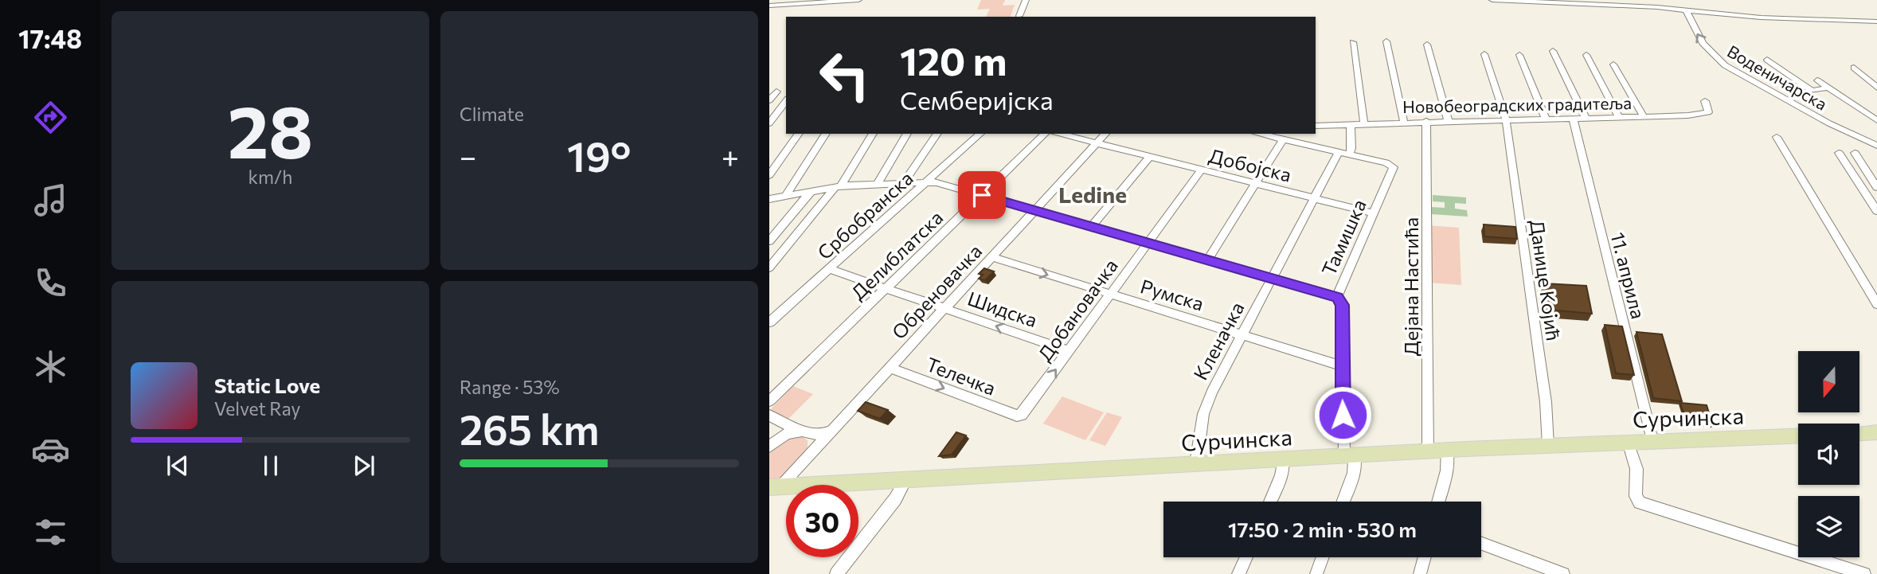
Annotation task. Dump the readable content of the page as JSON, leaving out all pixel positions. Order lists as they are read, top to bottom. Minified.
{"streets":{"main road":["Сурчинска"],"street":["Воденичарска","Новобеоградских градитеља","Добојска","Србобранска","Тамишка","Делиблатска","11. априла","Данице Којић","Дејана Настића","Обреновачка","Румска","Шидска","Добановачка","Кленачка","Телечка"]},"crossings":[["Новобеоградских градитеља","11. априла"],["Новобеоградских градитеља","Данице Којић"],["Новобеоградских градитеља","Дејана Настића"],["Добојска","Тамишка"],["Добојска","Обреновачка"],["Добојска","Добановачка"],["Добојска","Кленачка"],["Србобранска","Шидска"],["Тамишка","Румска"],["Тамишка","Сурчинска"],["Делиблатска","Шидска"],["11. априла","Сурчинска"],["Данице Којић","Сурчинска"],["Дејана Настића","Сурчинска"],["Обреновачка","Румска"],["Обреновачка","Шидска"],["Обреновачка","Телечка"],["Обреновачка","Сурчинска"],["Румска","Добановачка"],["Румска","Кленачка"],["Шидска","Добановачка"],["Добановачка","Телечка"],["Кленачка","Сурчинска"]],"one_way":["Шидска","Телечка"],"districts":["Ledine"],"north":"bottom","page":{"tabs":"17:48","tile":[["28","km/h"],"Climate",["Range · 53%","265 km"]],"turn":["120 m","Семберијска"],"heat":["−","19°","+"],"song":["Static Love","Velvet Ray"],"limit":"30","trip":"17:50 · 2 min · 530 m"}}
